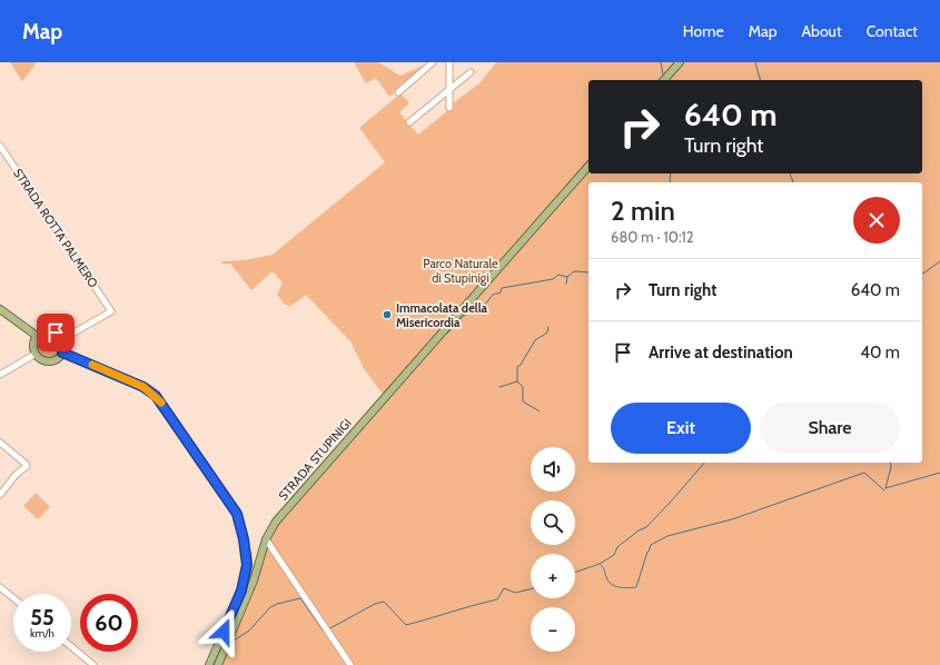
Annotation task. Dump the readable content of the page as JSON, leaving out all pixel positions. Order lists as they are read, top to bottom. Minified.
{"streets":{"main road":["STRADA STUPINIGI"],"street":["STRADA ROTTA PALMERO"]},"parks":["Parco Naturale di Stupinigi"],"places":["Immacolata della Misericordia"],"page":{"header":"Map","nav":["Home","Map","About","Contact"],"turn":["640 m","Turn right"],"heading":["2 min","680 m · 10:12"],"list":[{"name":"Turn right","value":"640 m"},{"name":"Arrive at destination","value":"40 m"}],"buttons":["Exit","Share"],"map_buttons":["+","−"],"speed":"55 km/h","limit":"60"}}
